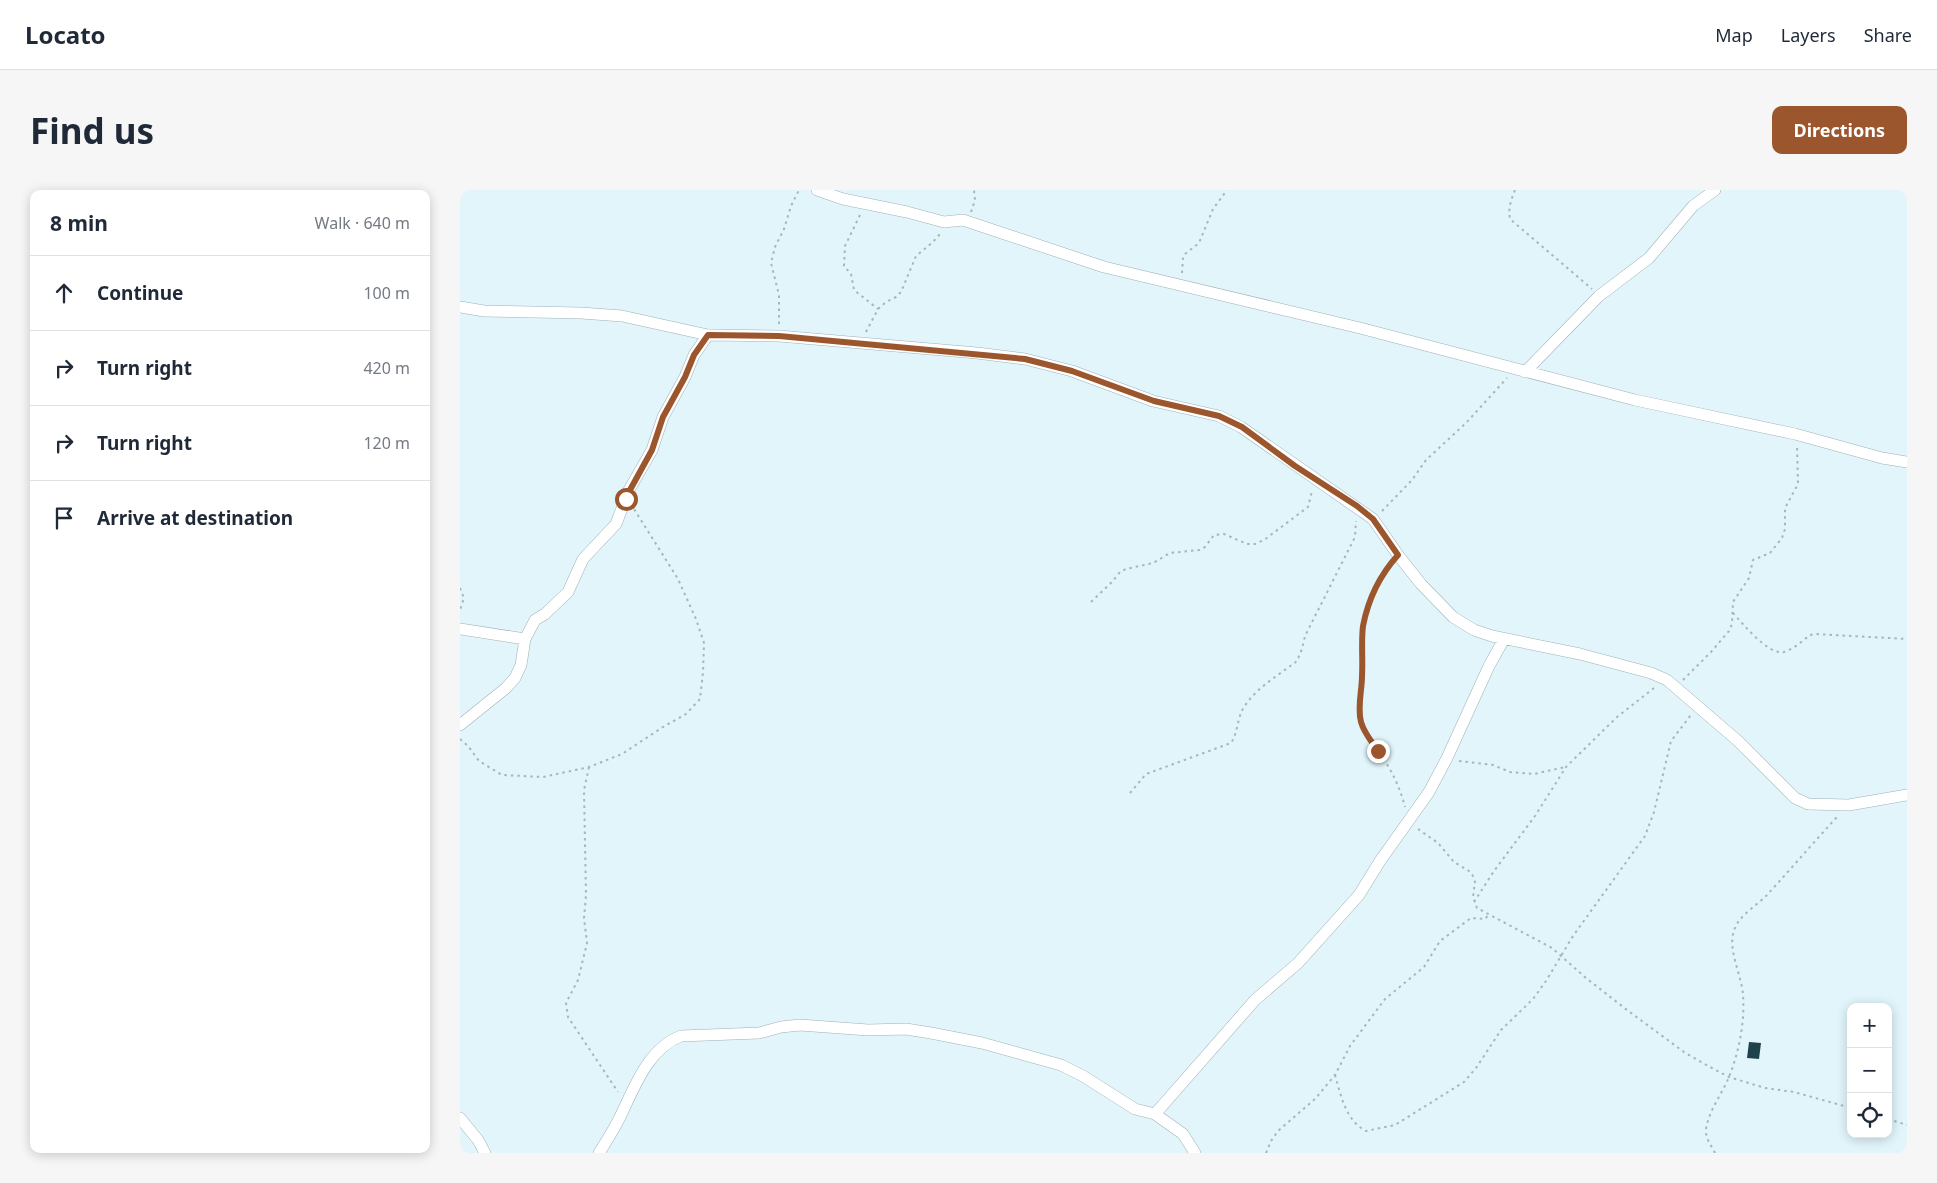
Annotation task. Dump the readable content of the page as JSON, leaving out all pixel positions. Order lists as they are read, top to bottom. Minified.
{"page":{"header":"Locato","nav":["Map","Layers","Share"],"buttons":"Directions","title":"Find us","heading":["8 min","Walk · 640 m"],"list":[["Continue","100 m"],["Turn right","420 m"],["Turn right","120 m"],"Arrive at destination"],"map_buttons":["+","−"]}}
